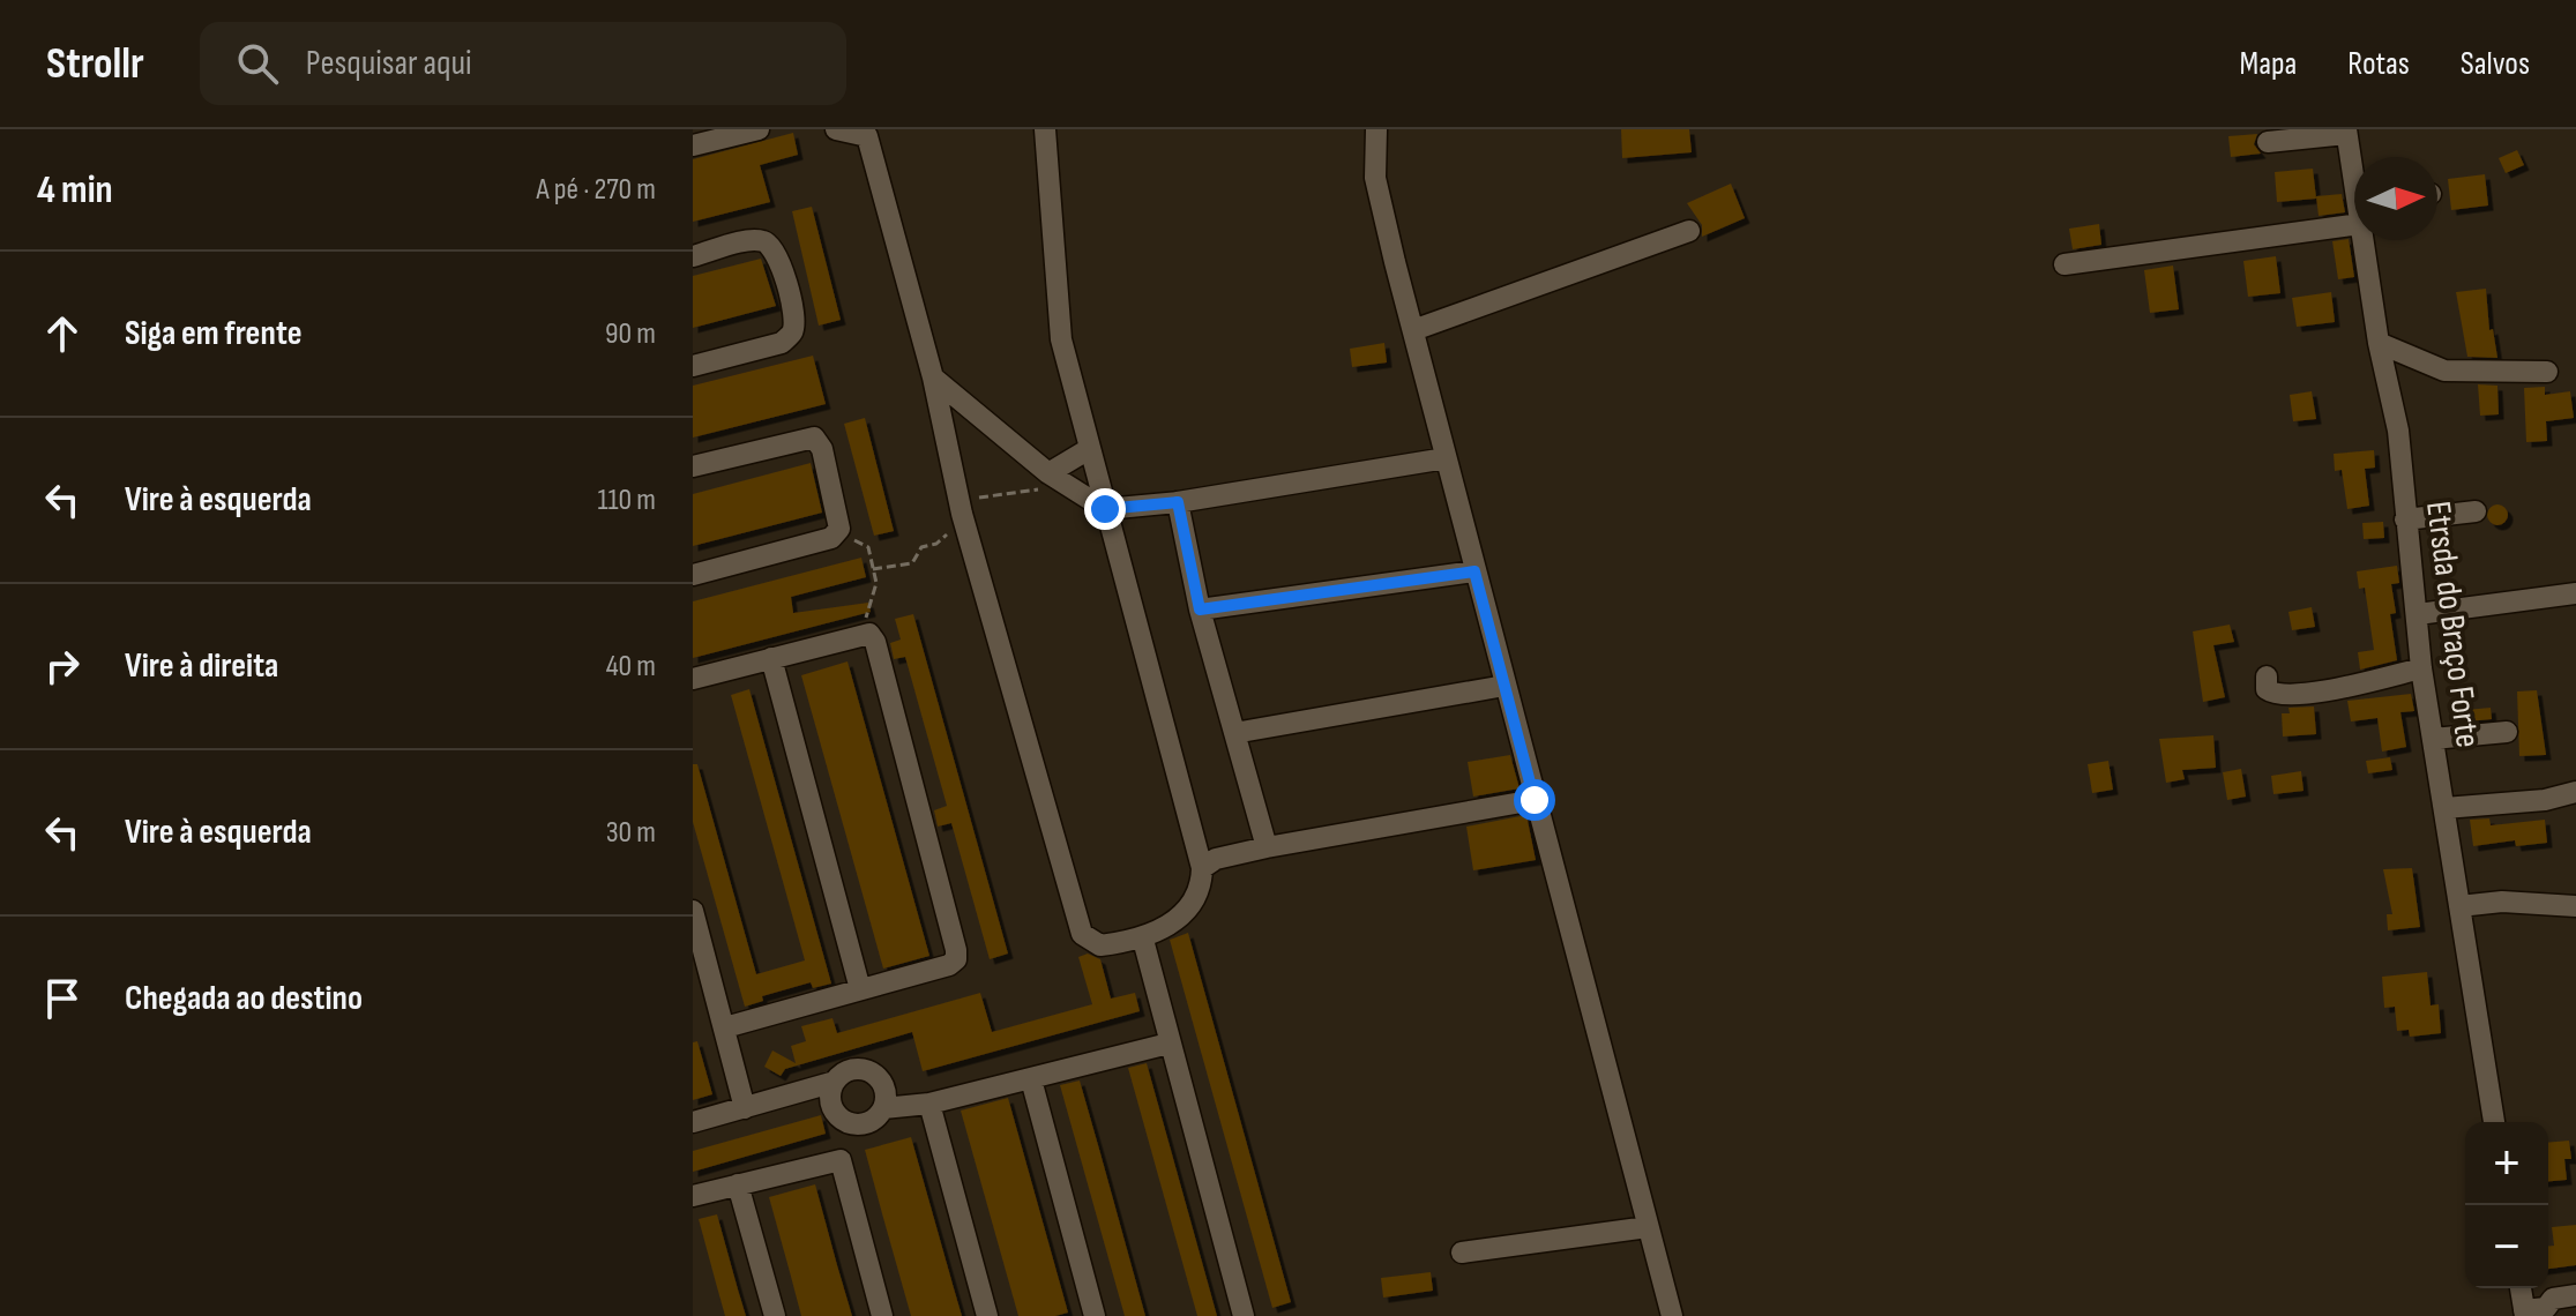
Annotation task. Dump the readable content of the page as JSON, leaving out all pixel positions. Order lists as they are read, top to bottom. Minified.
{"streets":{"street":["Etrsda do Braço Forte"]},"north":"right","page":{"header":"Strollr","search":"Pesquisar aqui","nav":["Mapa","Rotas","Salvos"],"heading":["4 min","A pé · 270 m"],"list":[["Siga em frente","90 m"],["Vire à esquerda","110 m"],["Vire à direita","40 m"],["Vire à esquerda","30 m"],"Chegada ao destino"],"map_buttons":["+","−"]}}
